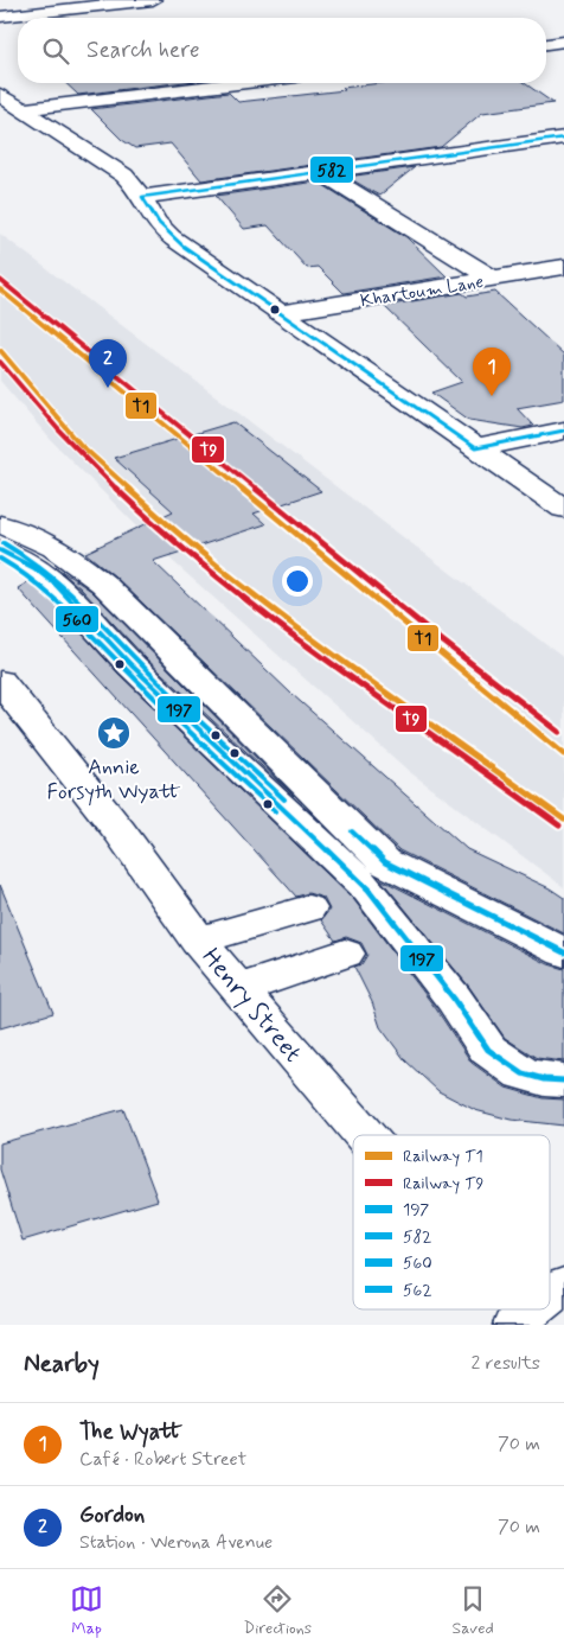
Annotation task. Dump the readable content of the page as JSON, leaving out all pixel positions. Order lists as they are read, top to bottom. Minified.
{"streets":{"street":["Khartoum Lane","Henry Street"]},"places":{"place":["Annie Forsyth Wyatt"]},"lines":["transit line 582","rail line T9","rail line T1","transit line 562","transit line 197","transit line 560"],"legend":["Railway T1","Railway T9","197","582","560","562"],"page":{"search":"Search here","pins":["2","1"],"heading":["Nearby","2 results"],"list":[{"mark":"1","name":"The Wyatt","note":"Café · Robert Street","value":"70 m"},{"mark":"2","name":"Gordon","note":"Station · Werona Avenue","value":"70 m"}],"nav":["Map","Directions","Saved"]}}
